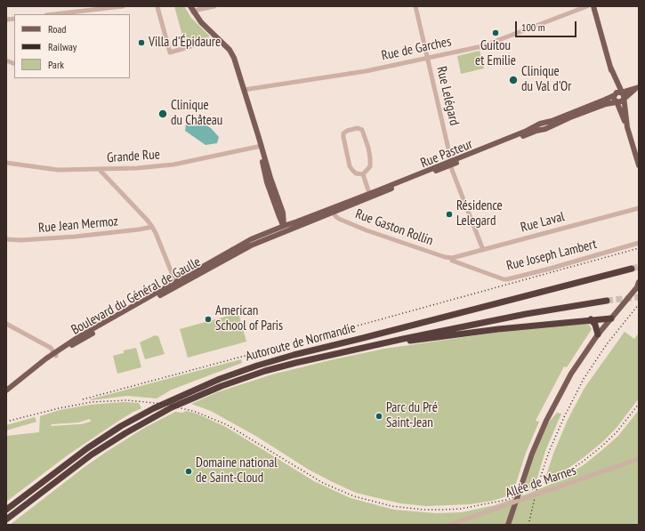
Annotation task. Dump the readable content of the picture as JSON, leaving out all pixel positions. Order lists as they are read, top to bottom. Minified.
{"streets":{"highway":["Autoroute de Normandie"],"main road":["Rue Pasteur","Boulevard du Général de Gaulle"],"street":["Rue de Garches","Rue Lelégard","Grande Rue","Rue Laval","Rue Jean Mermoz","Rue Gaston Rollin","Rue Joseph Lambert","Allée de Marnes"]},"crossings":[["Rue de Garches","Rue Lelégard"],["Rue Lelégard","Rue Pasteur"],["Rue Lelégard","Rue Laval"],["Rue Pasteur","Rue Gaston Rollin"],["Rue Pasteur","Boulevard du Général de Gaulle"],["Rue Laval","Rue Gaston Rollin"],["Rue Laval","Rue Joseph Lambert"],["Rue Gaston Rollin","Rue Joseph Lambert"]],"places":["Guitou et Emilie","Villa d'Épidaure","Clinique du Val d'Or","Clinique du Château","Résidence Lelegard","American School of Paris","Parc du Pré Saint-Jean","Domaine national de Saint-Cloud"],"legend":["Road","Railway","Park"],"scale_bar":"100 m"}
